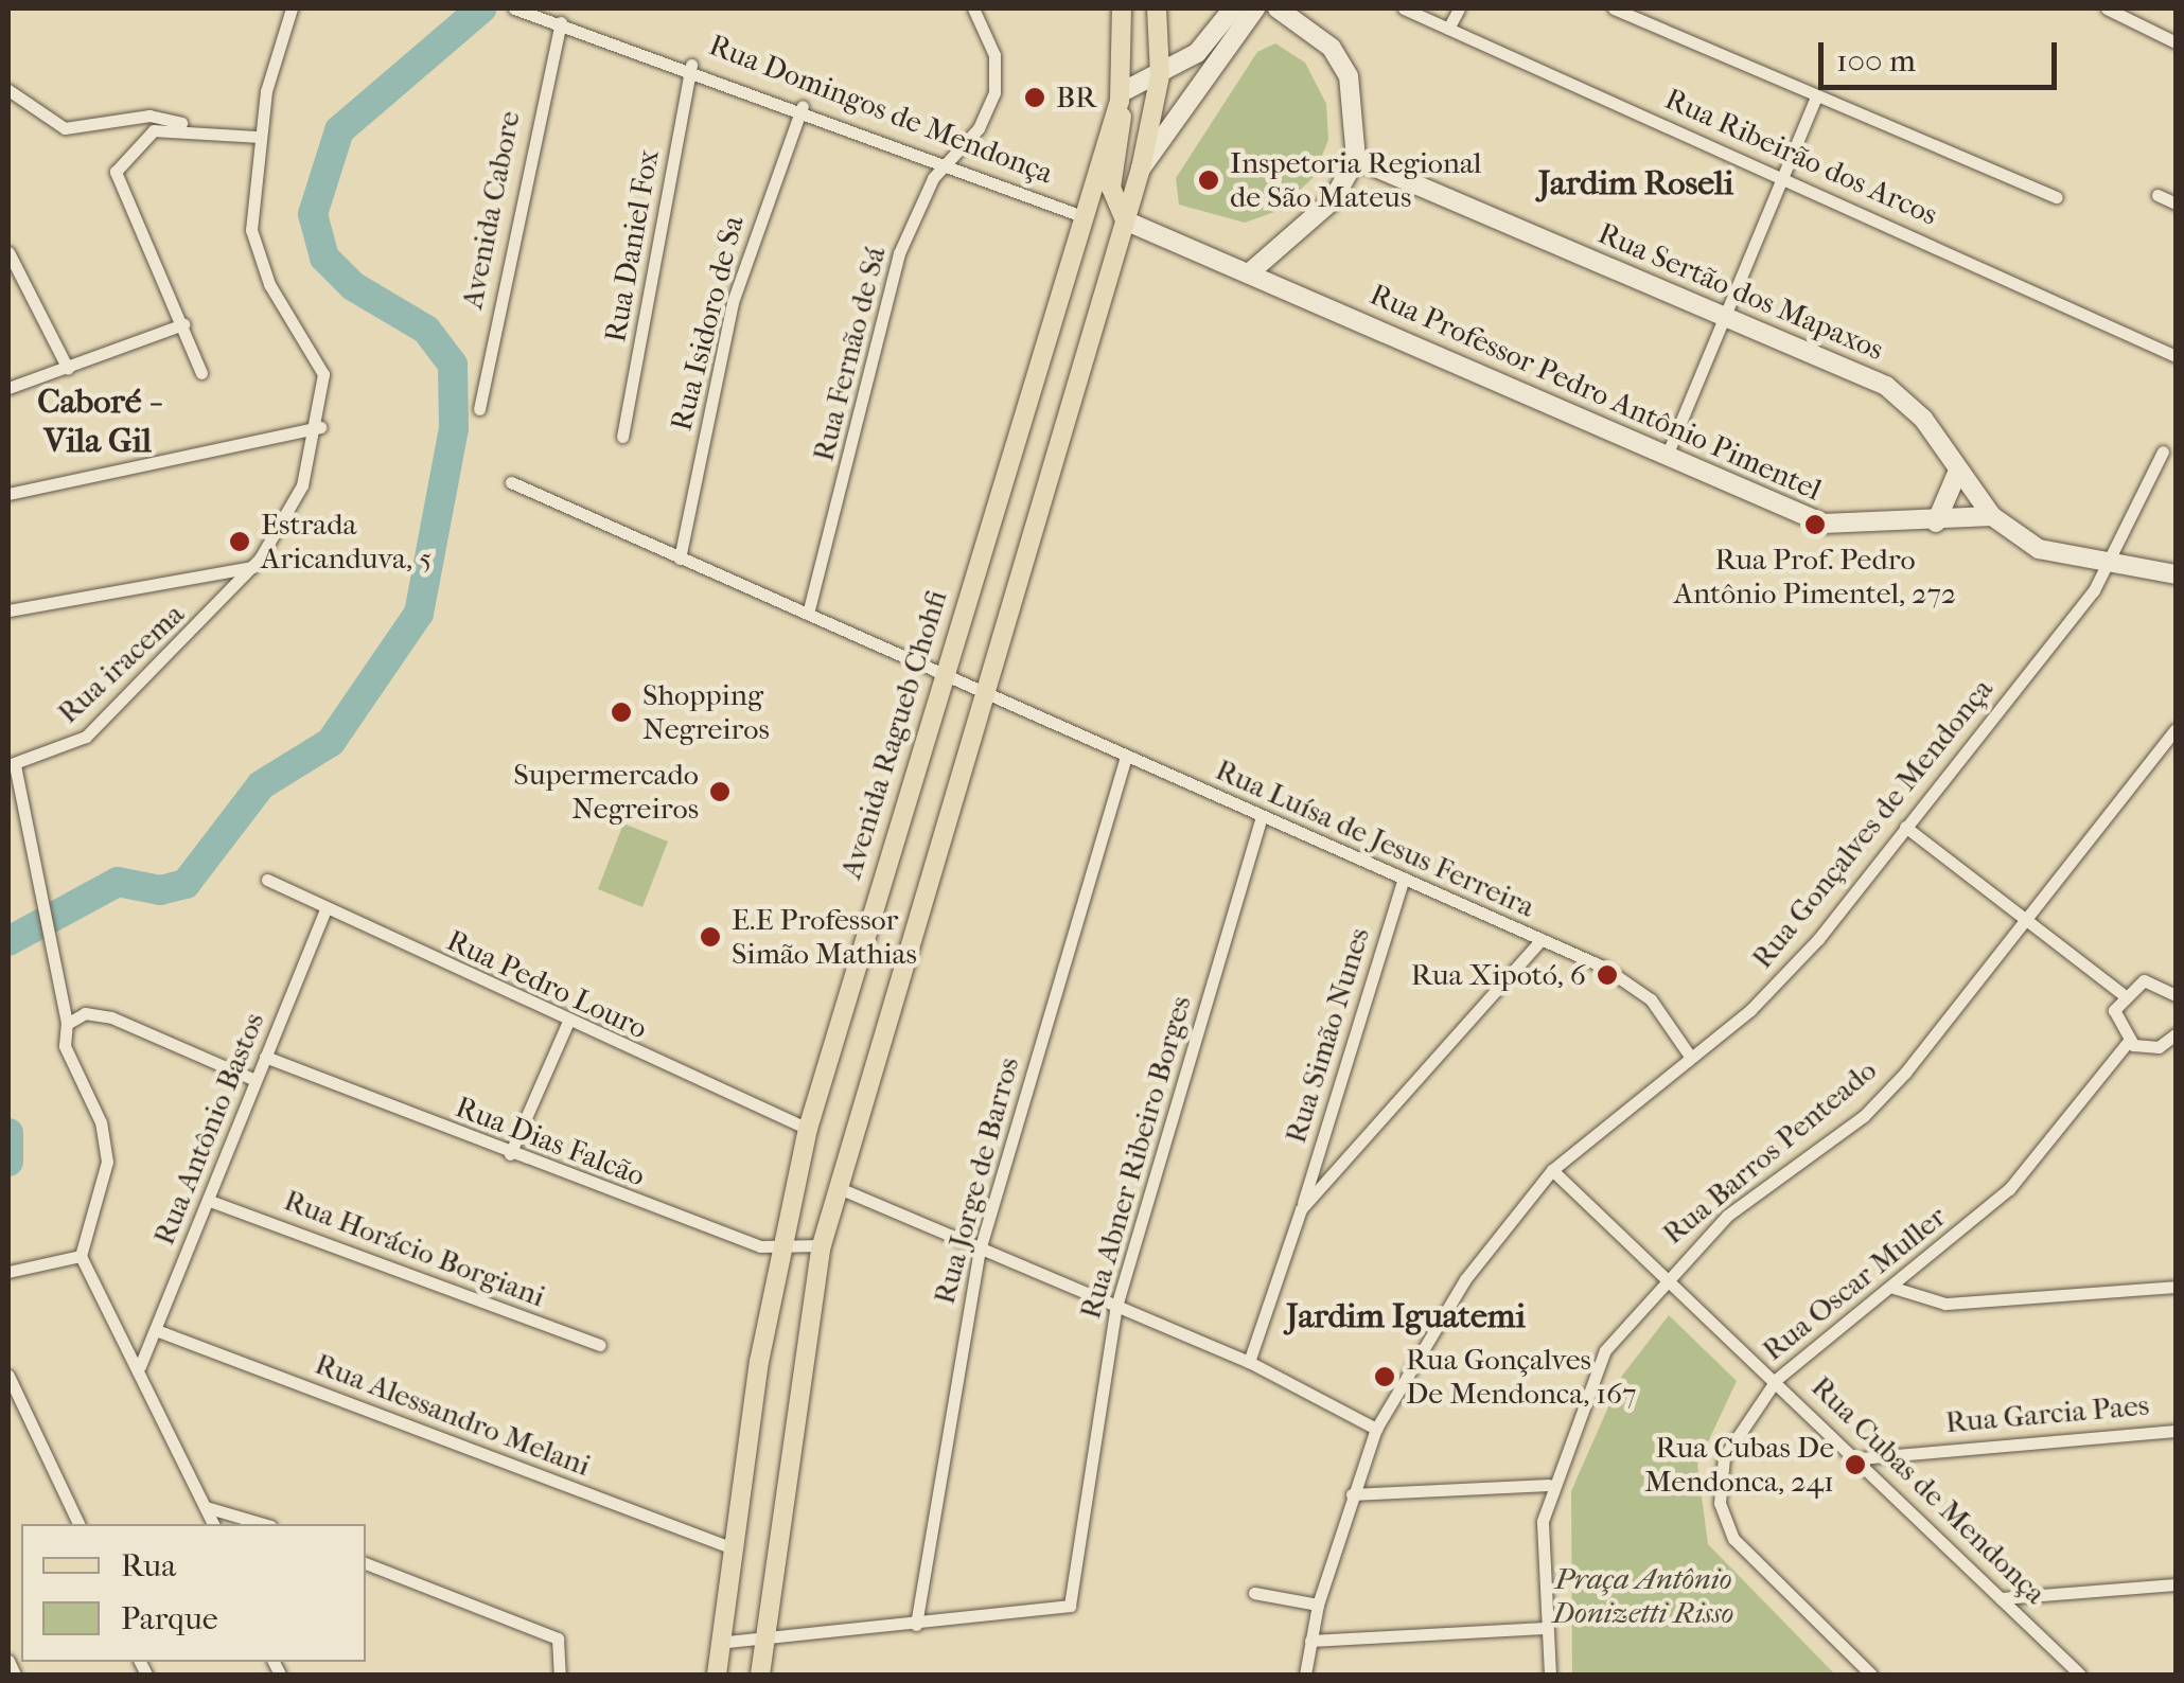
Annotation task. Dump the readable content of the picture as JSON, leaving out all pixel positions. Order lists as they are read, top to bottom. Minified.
{"streets":{"main road":["Avenida Ragueb Chohfi"],"street":["Rua Domingos de Mendonça","Rua Ribeirão dos Arcos","Avenida Cabore","Rua Daniel Fox","Rua Sertão dos Mapaxos","Rua Isidoro de Sa","Rua Fernão de Sá","Rua Professor Pedro Antônio Pimentel","Rua iracema","Rua Gonçalves de Mendonça","Rua Luísa de Jesus Ferreira","Rua Pedro Louro","Rua Simão Nunes","Rua Antônio Bastos","Rua Dias Falcão","Rua Barros Penteado","Rua Abner Ribeiro Borges","Rua Jorge de Barros","Rua Horácio Borgiani","Rua Oscar Muller","Rua Garcia Paes","Rua Alessandro Melani","Rua Cubas de Mendonça"]},"crossings":[["Rua Domingos de Mendonça","Avenida Cabore"],["Rua Domingos de Mendonça","Rua Daniel Fox"],["Rua Domingos de Mendonça","Rua Isidoro de Sa"],["Rua Domingos de Mendonça","Rua Fernão de Sá"],["Rua Domingos de Mendonça","Avenida Ragueb Chohfi"],["Rua Sertão dos Mapaxos","Rua Professor Pedro Antônio Pimentel"],["Rua Isidoro de Sa","Rua Luísa de Jesus Ferreira"],["Rua Fernão de Sá","Rua Luísa de Jesus Ferreira"],["Avenida Ragueb Chohfi","Rua Luísa de Jesus Ferreira"],["Avenida Ragueb Chohfi","Rua Pedro Louro"],["Avenida Ragueb Chohfi","Rua Dias Falcão"],["Avenida Ragueb Chohfi","Rua Abner Ribeiro Borges"],["Avenida Ragueb Chohfi","Rua Alessandro Melani"],["Rua Gonçalves de Mendonça","Rua Cubas de Mendonça"],["Rua Luísa de Jesus Ferreira","Rua Simão Nunes"],["Rua Luísa de Jesus Ferreira","Rua Abner Ribeiro Borges"],["Rua Luísa de Jesus Ferreira","Rua Jorge de Barros"],["Rua Pedro Louro","Rua Antônio Bastos"],["Rua Antônio Bastos","Rua Dias Falcão"],["Rua Antônio Bastos","Rua Horácio Borgiani"],["Rua Antônio Bastos","Rua Alessandro Melani"],["Rua Barros Penteado","Rua Cubas de Mendonça"],["Rua Abner Ribeiro Borges","Rua Jorge de Barros"],["Rua Oscar Muller","Rua Cubas de Mendonça"],["Rua Garcia Paes","Rua Cubas de Mendonça"]],"districts":["Jardim Roseli","Caboré - Vila Gil","Jardim Iguatemi"],"parks":["Praça Antônio Donizetti Risso"],"places":["BR","Inspetoria Regional de São Mateus","Rua Prof. Pedro Antônio Pimentel, 272","Estrada Aricanduva, 5","Shopping Negreiros","Supermercado Negreiros","E.E Professor Simão Mathias","Rua Xipotó, 6","Rua Gonçalves De Mendonca, 167","Rua Cubas De Mendonca, 241"],"legend":["Rua","Parque"],"scale_bar":"100 m"}
